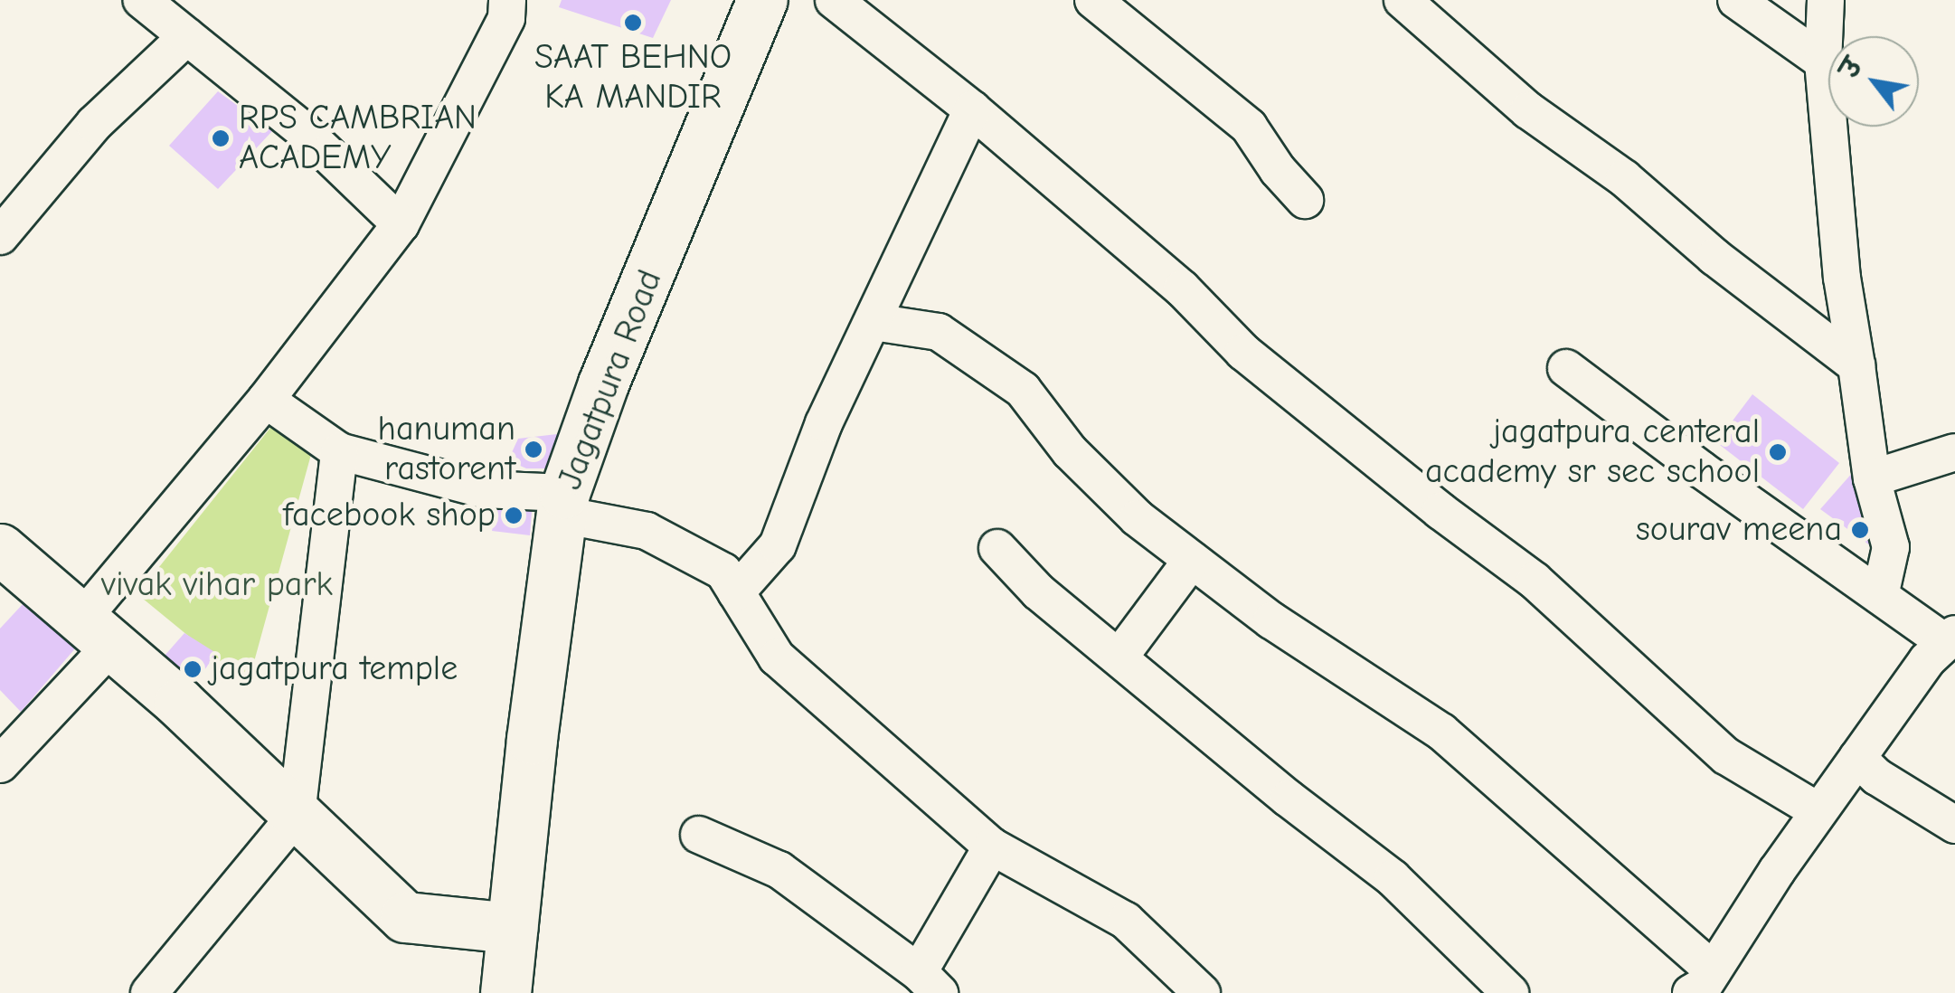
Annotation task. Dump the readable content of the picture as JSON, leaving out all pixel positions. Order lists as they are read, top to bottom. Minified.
{"streets":{"street":["Jagatpura Road"]},"parks":["vivak vihar park"],"places":["SAAT BEHNO KA MANDIR","RPS CAMBRIAN ACADEMY","hanuman rastorent","jagatpura centeral academy sr sec school","facebook shop","sourav meena","jagatpura temple"],"north":"top left"}
